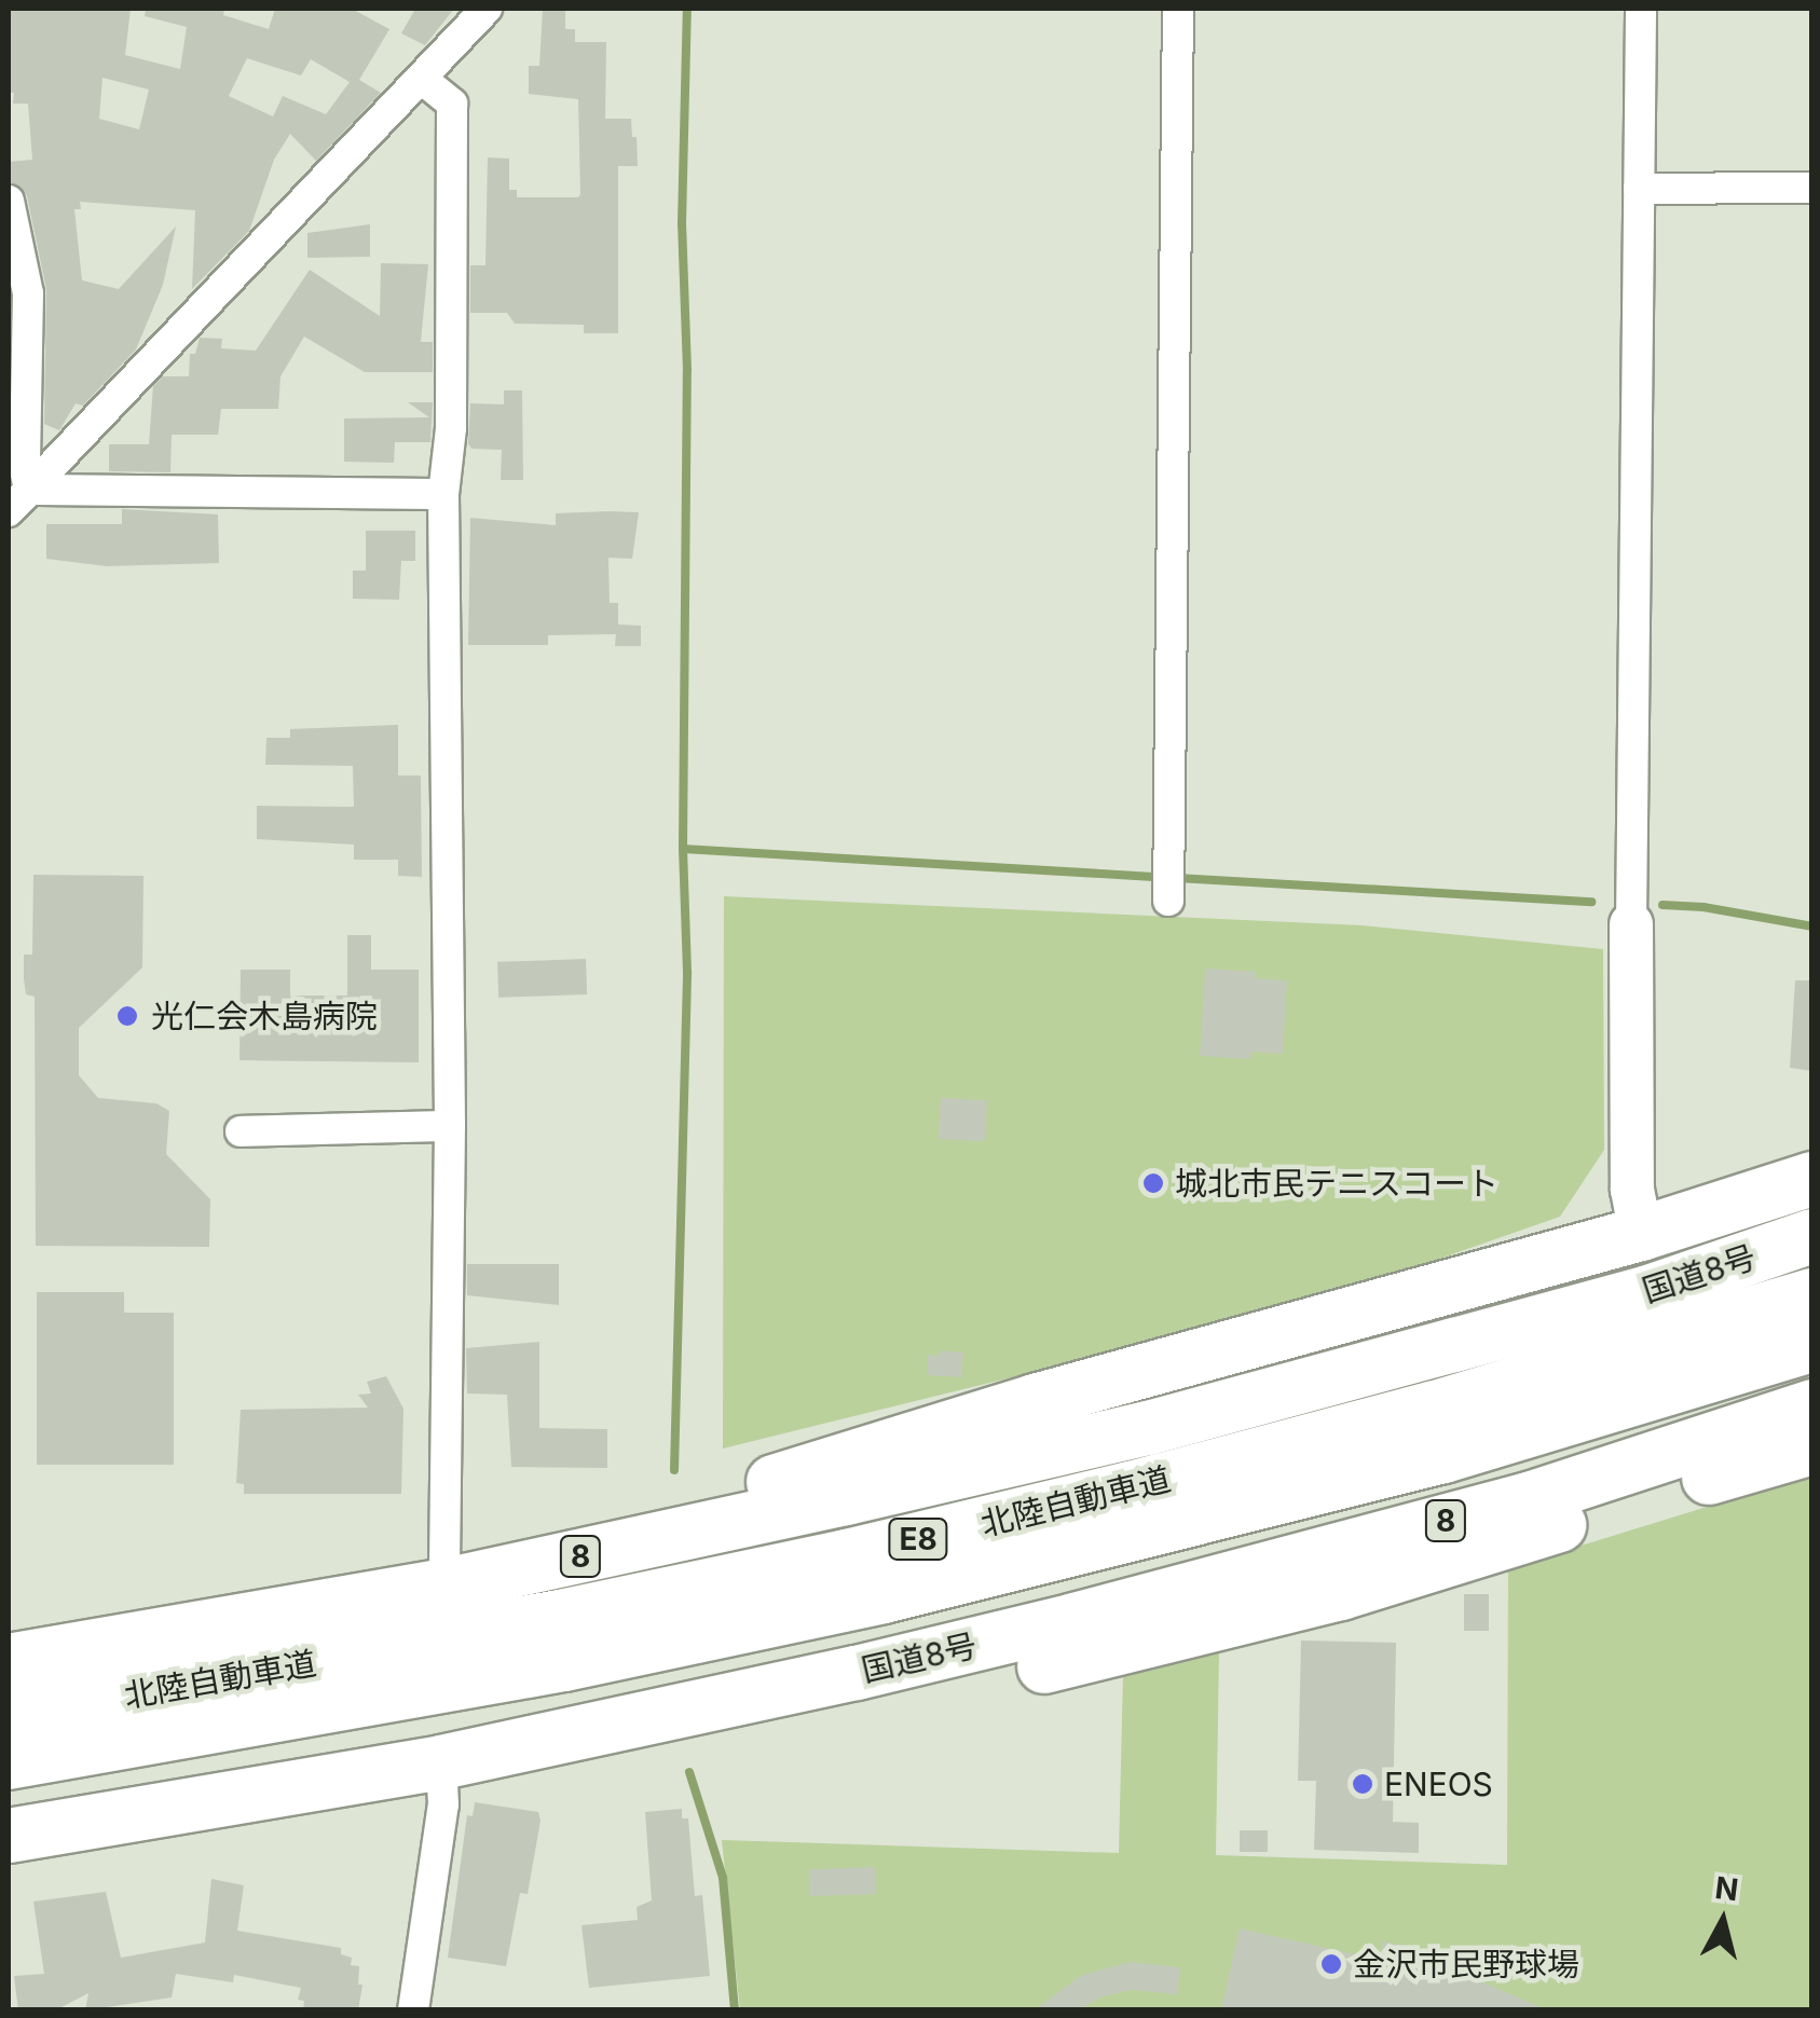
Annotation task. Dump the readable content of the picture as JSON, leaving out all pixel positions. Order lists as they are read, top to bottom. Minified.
{"streets":{"highway":["国道8号","北陸自動車道","8","E8"]},"places":["光仁会木島病院","城北市民テニスコート","ENEOS","金沢市民野球場"],"north":"top"}
